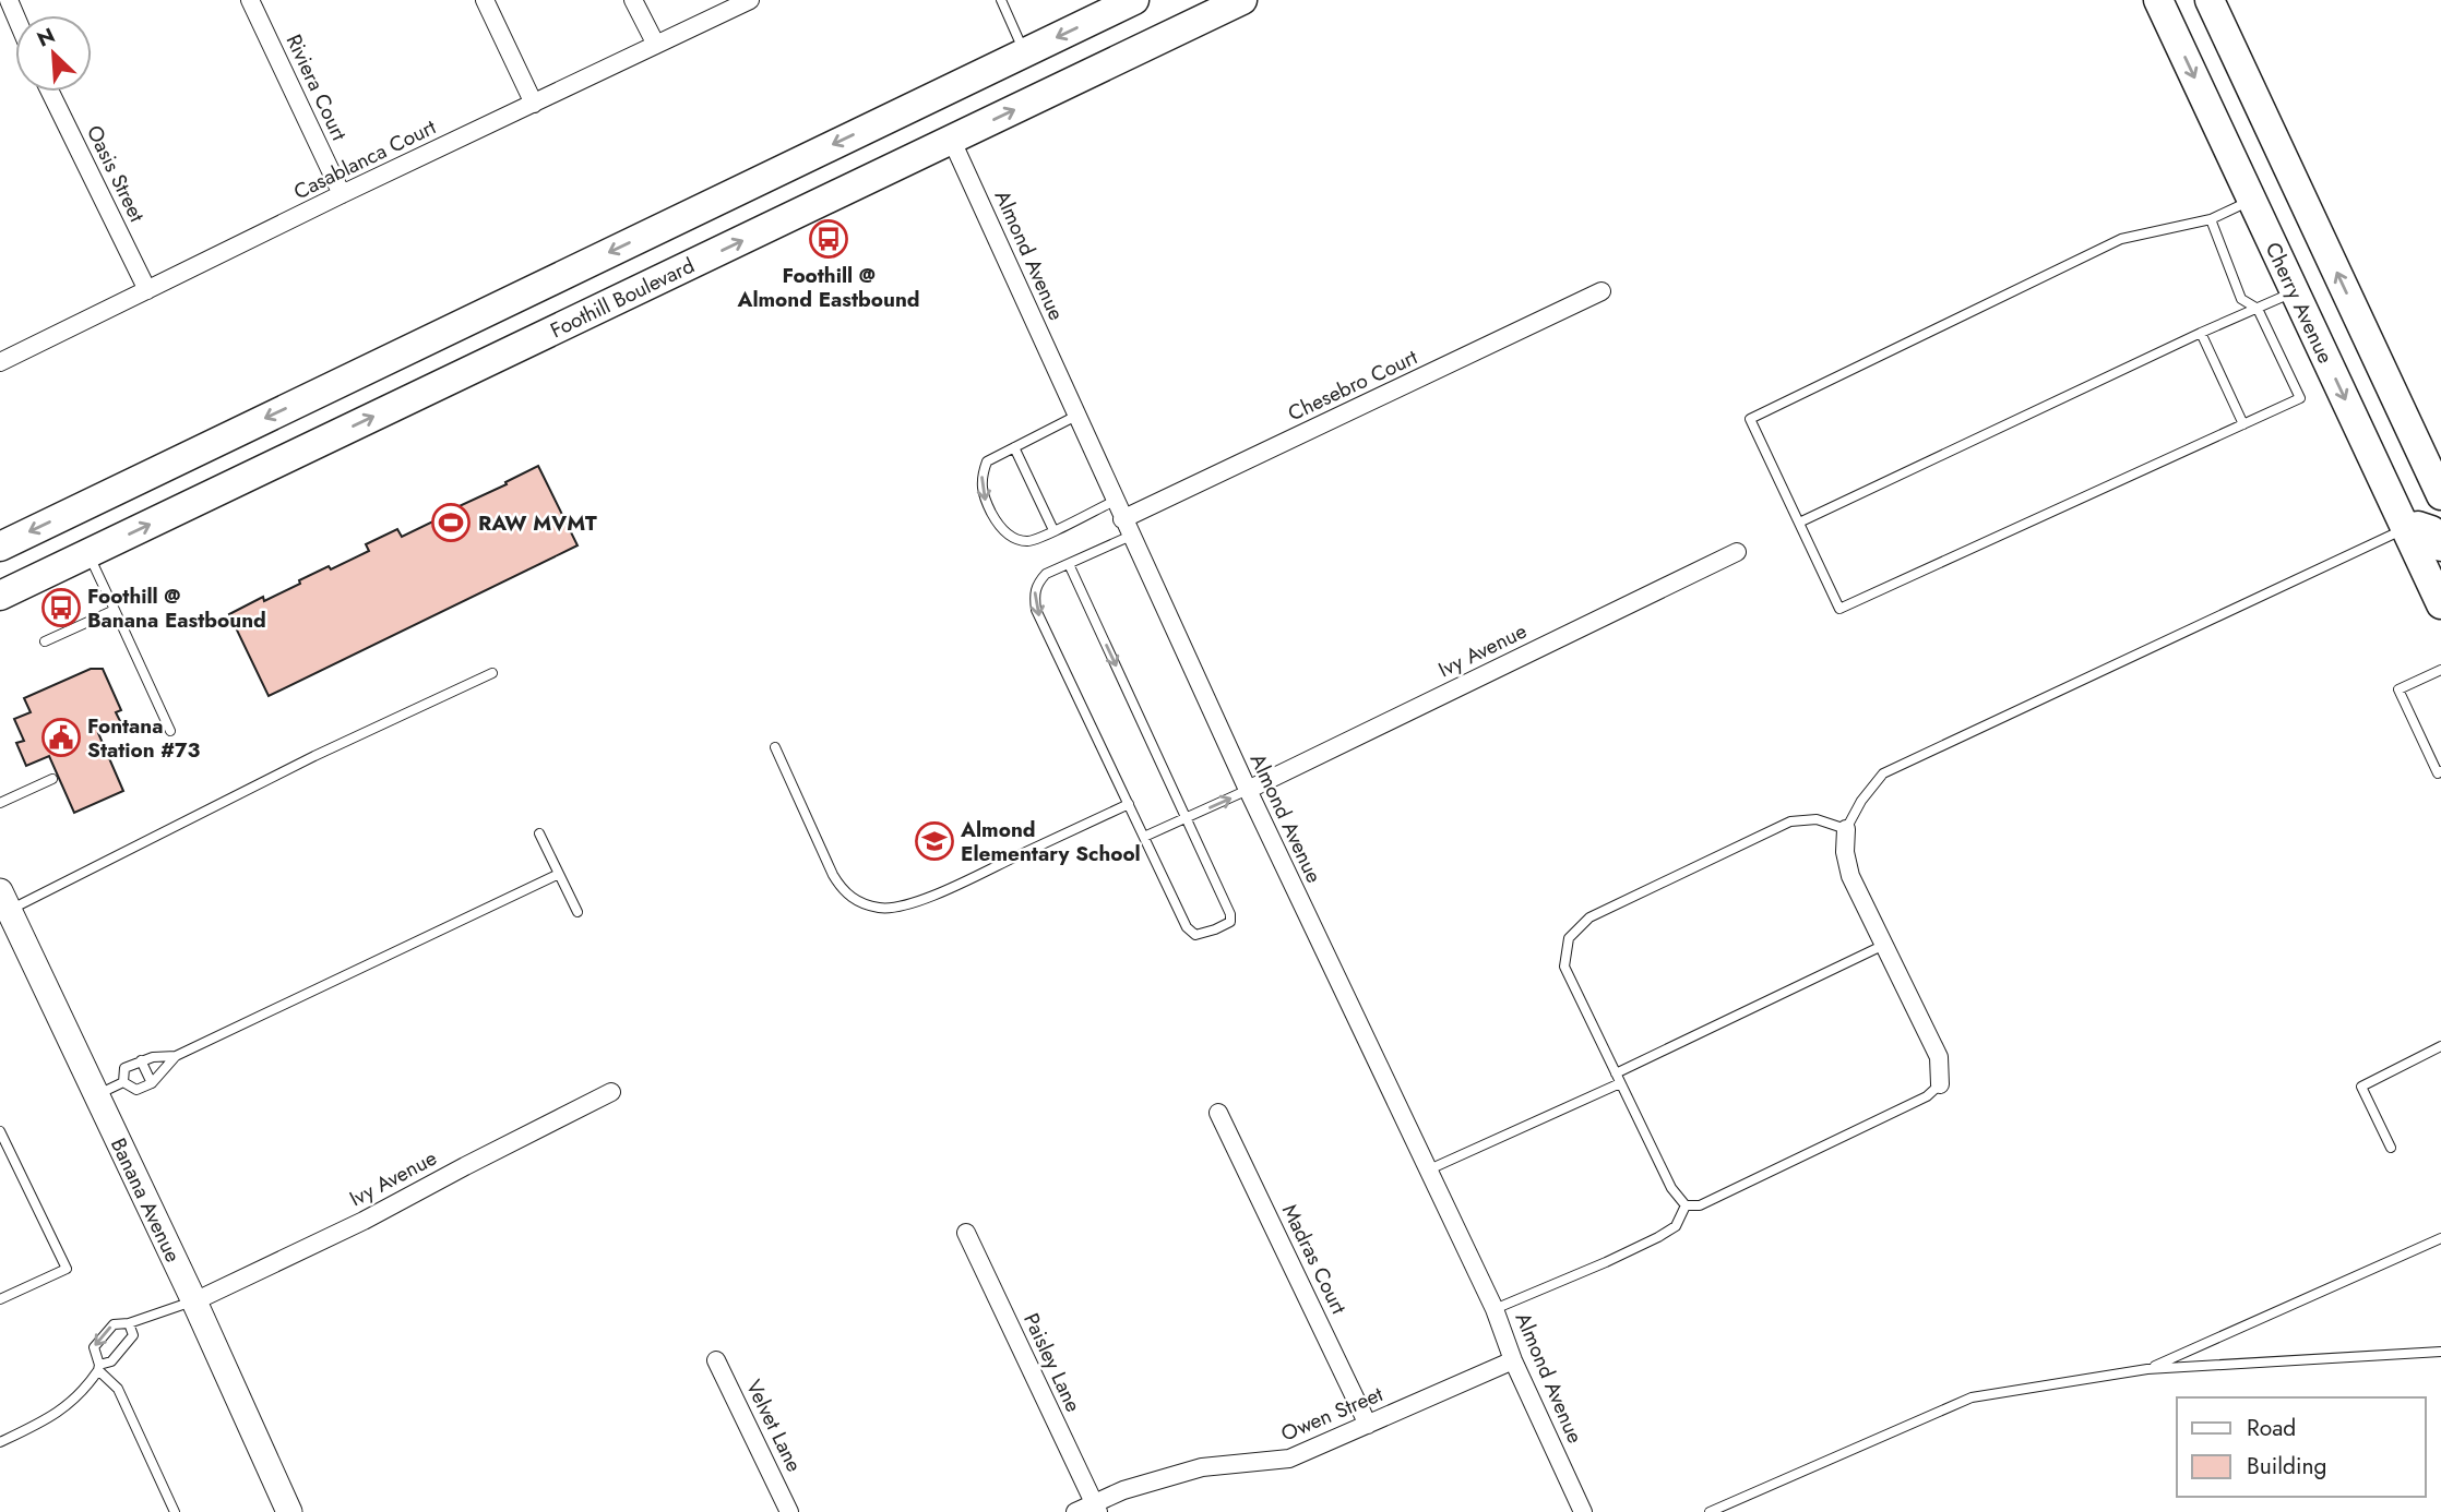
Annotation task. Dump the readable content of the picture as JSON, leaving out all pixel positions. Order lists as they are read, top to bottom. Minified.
{"streets":{"main road":["Foothill Boulevard","Cherry Avenue"],"street":["Riviera Court","Casablanca Court","Oasis Street","Almond Avenue","Chesebro Court","Ivy Avenue","Banana Avenue","Madras Court","Paisley Lane","Owen Street","Velvet Lane"]},"crossings":[["Riviera Court","Casablanca Court"],["Casablanca Court","Oasis Street"],["Almond Avenue","Foothill Boulevard"],["Almond Avenue","Chesebro Court"],["Almond Avenue","Ivy Avenue"],["Almond Avenue","Owen Street"],["Ivy Avenue","Banana Avenue"],["Madras Court","Owen Street"],["Paisley Lane","Owen Street"]],"places":{"bus stop":["Foothill @ Almond Eastbound","Foothill @ Banana Eastbound"],"sports":["RAW MVMT"],"public building":["Fontana Station #73"],"school or university":["Almond Elementary School"]},"legend":["Road","Building"],"north":"top left"}
